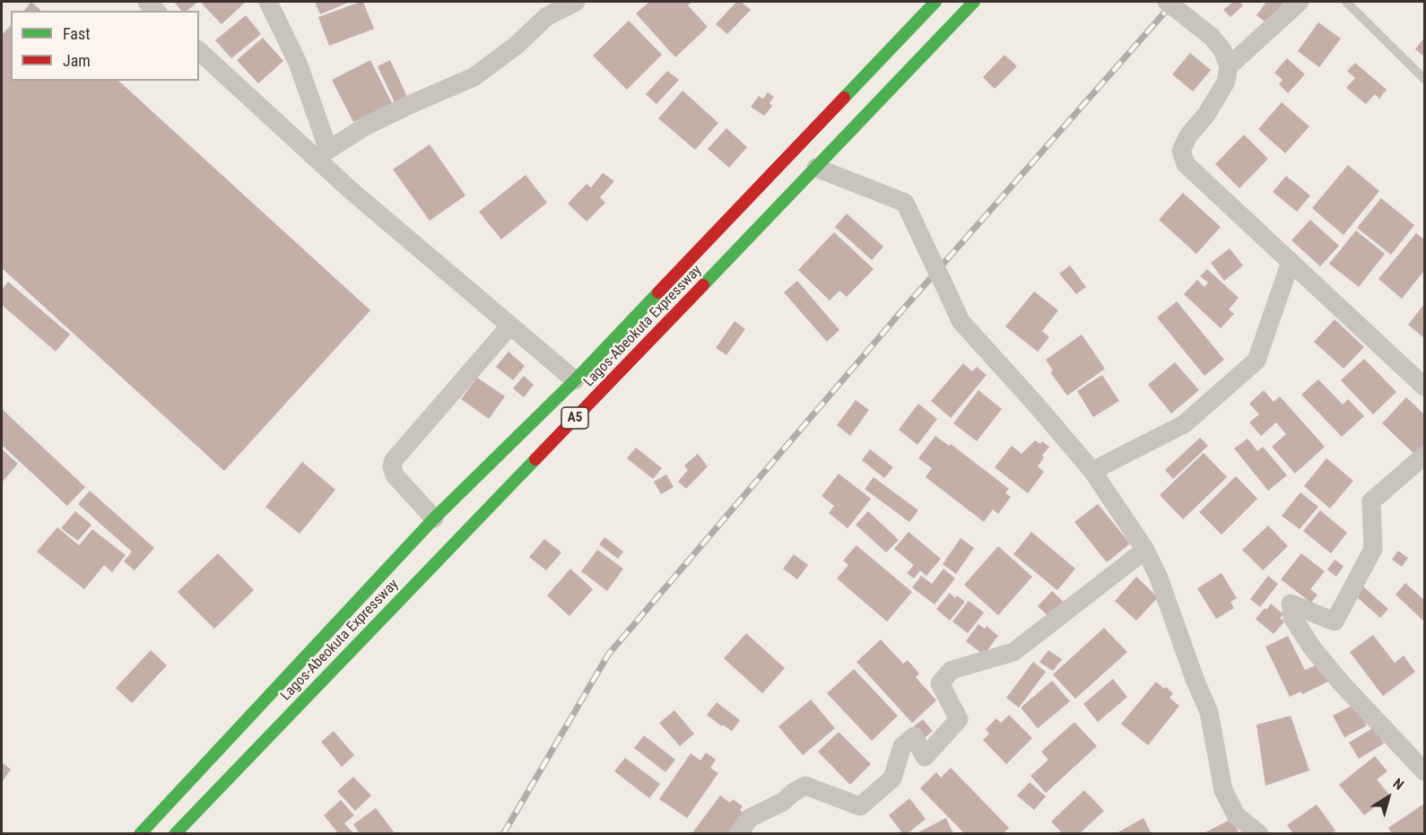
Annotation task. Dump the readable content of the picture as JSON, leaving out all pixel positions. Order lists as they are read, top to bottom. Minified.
{"streets":{"highway":["Lagos-Abeokuta Expressway","A5"]},"legend":["Fast","Jam"],"north":"top right"}
